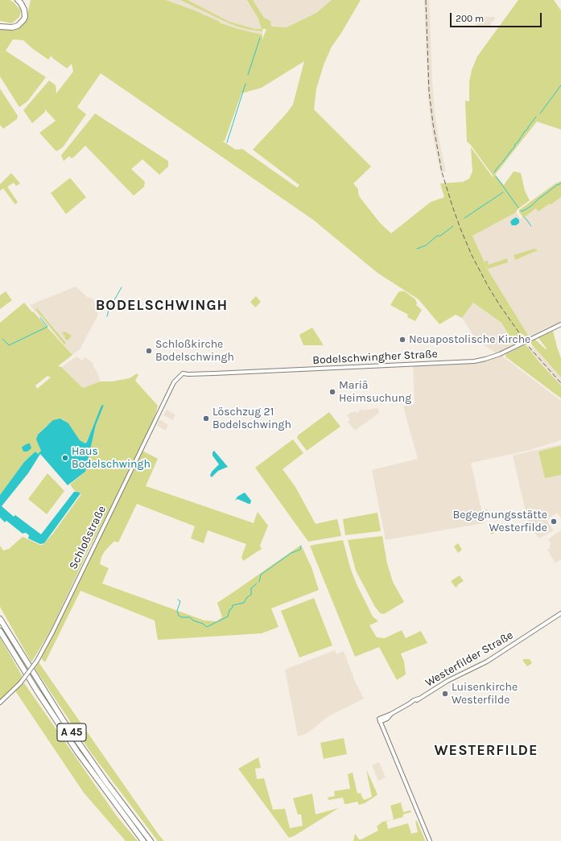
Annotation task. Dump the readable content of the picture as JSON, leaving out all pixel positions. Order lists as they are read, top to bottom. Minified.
{"streets":{"highway":["A 45"],"street":["Bodelschwingher Straße","Schloßstraße","Westerfilder Straße"]},"crossings":[["Bodelschwingher Straße","Schloßstraße"]],"districts":["BODELSCHWINGH","WESTERFILDE"],"places":["Neuapostolische Kirche","Schloßkirche Bodelschwingh","Mariä Heimsuchung","Löschzug 21 Bodelschwingh","Haus Bodelschwingh","Begegnungsstätte Westerfilde","Luisenkirche Westerfilde"],"scale_bar":"200 m"}
